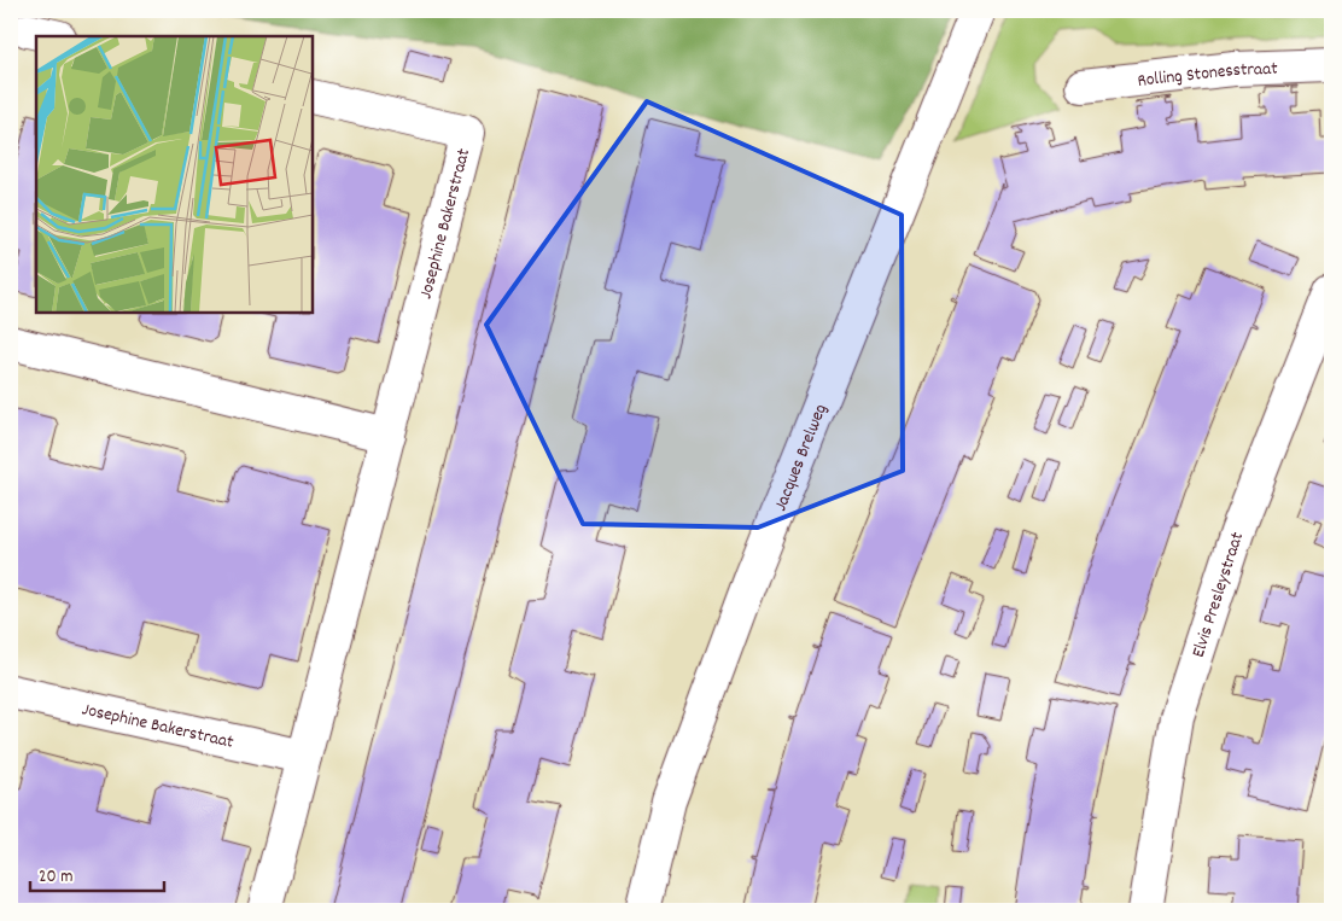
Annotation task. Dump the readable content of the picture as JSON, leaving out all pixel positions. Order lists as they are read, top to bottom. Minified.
{"streets":{"street":["Rolling Stonesstraat","Josephine Bakerstraat","Jacques Brelweg","Elvis Presleystraat"]},"scale_bar":"20 m"}
